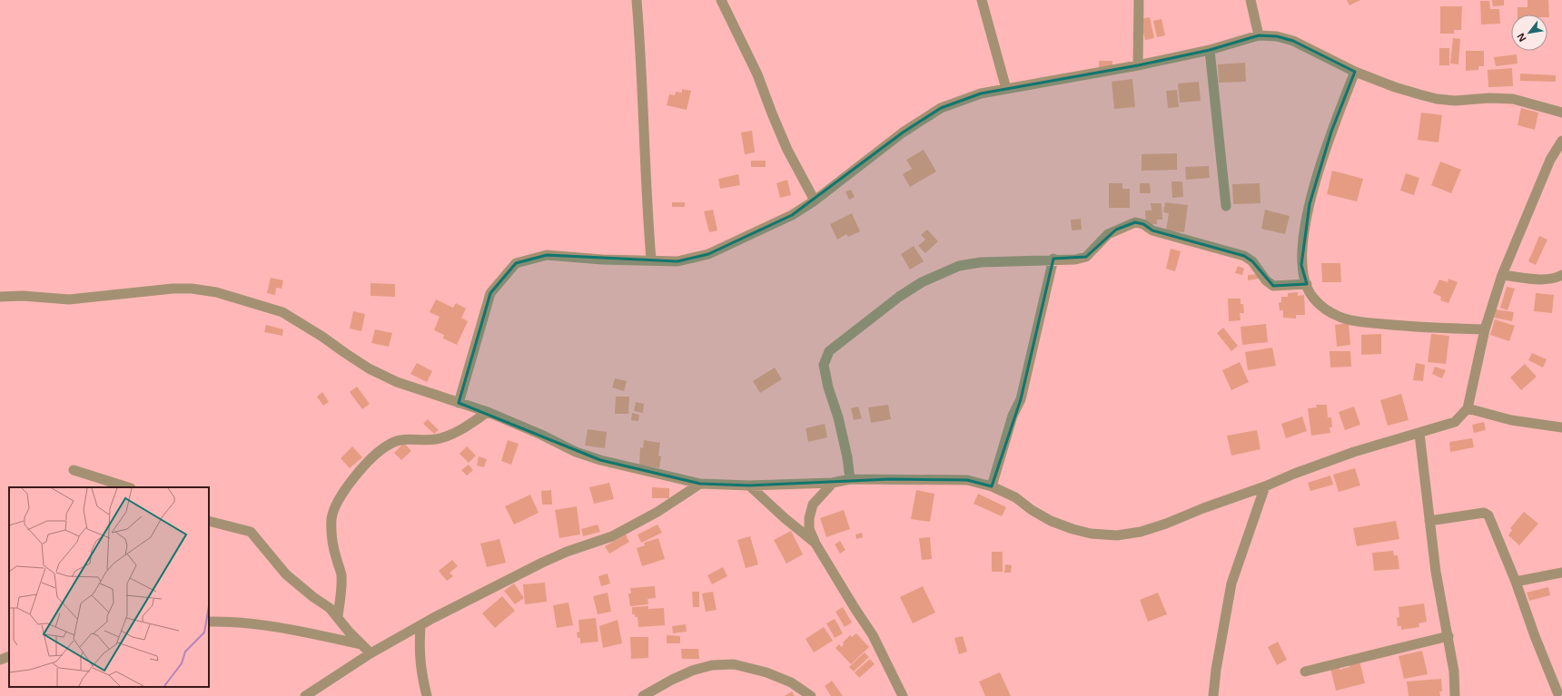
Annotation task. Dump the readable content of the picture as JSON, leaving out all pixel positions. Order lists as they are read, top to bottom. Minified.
{"north":"bottom left"}
